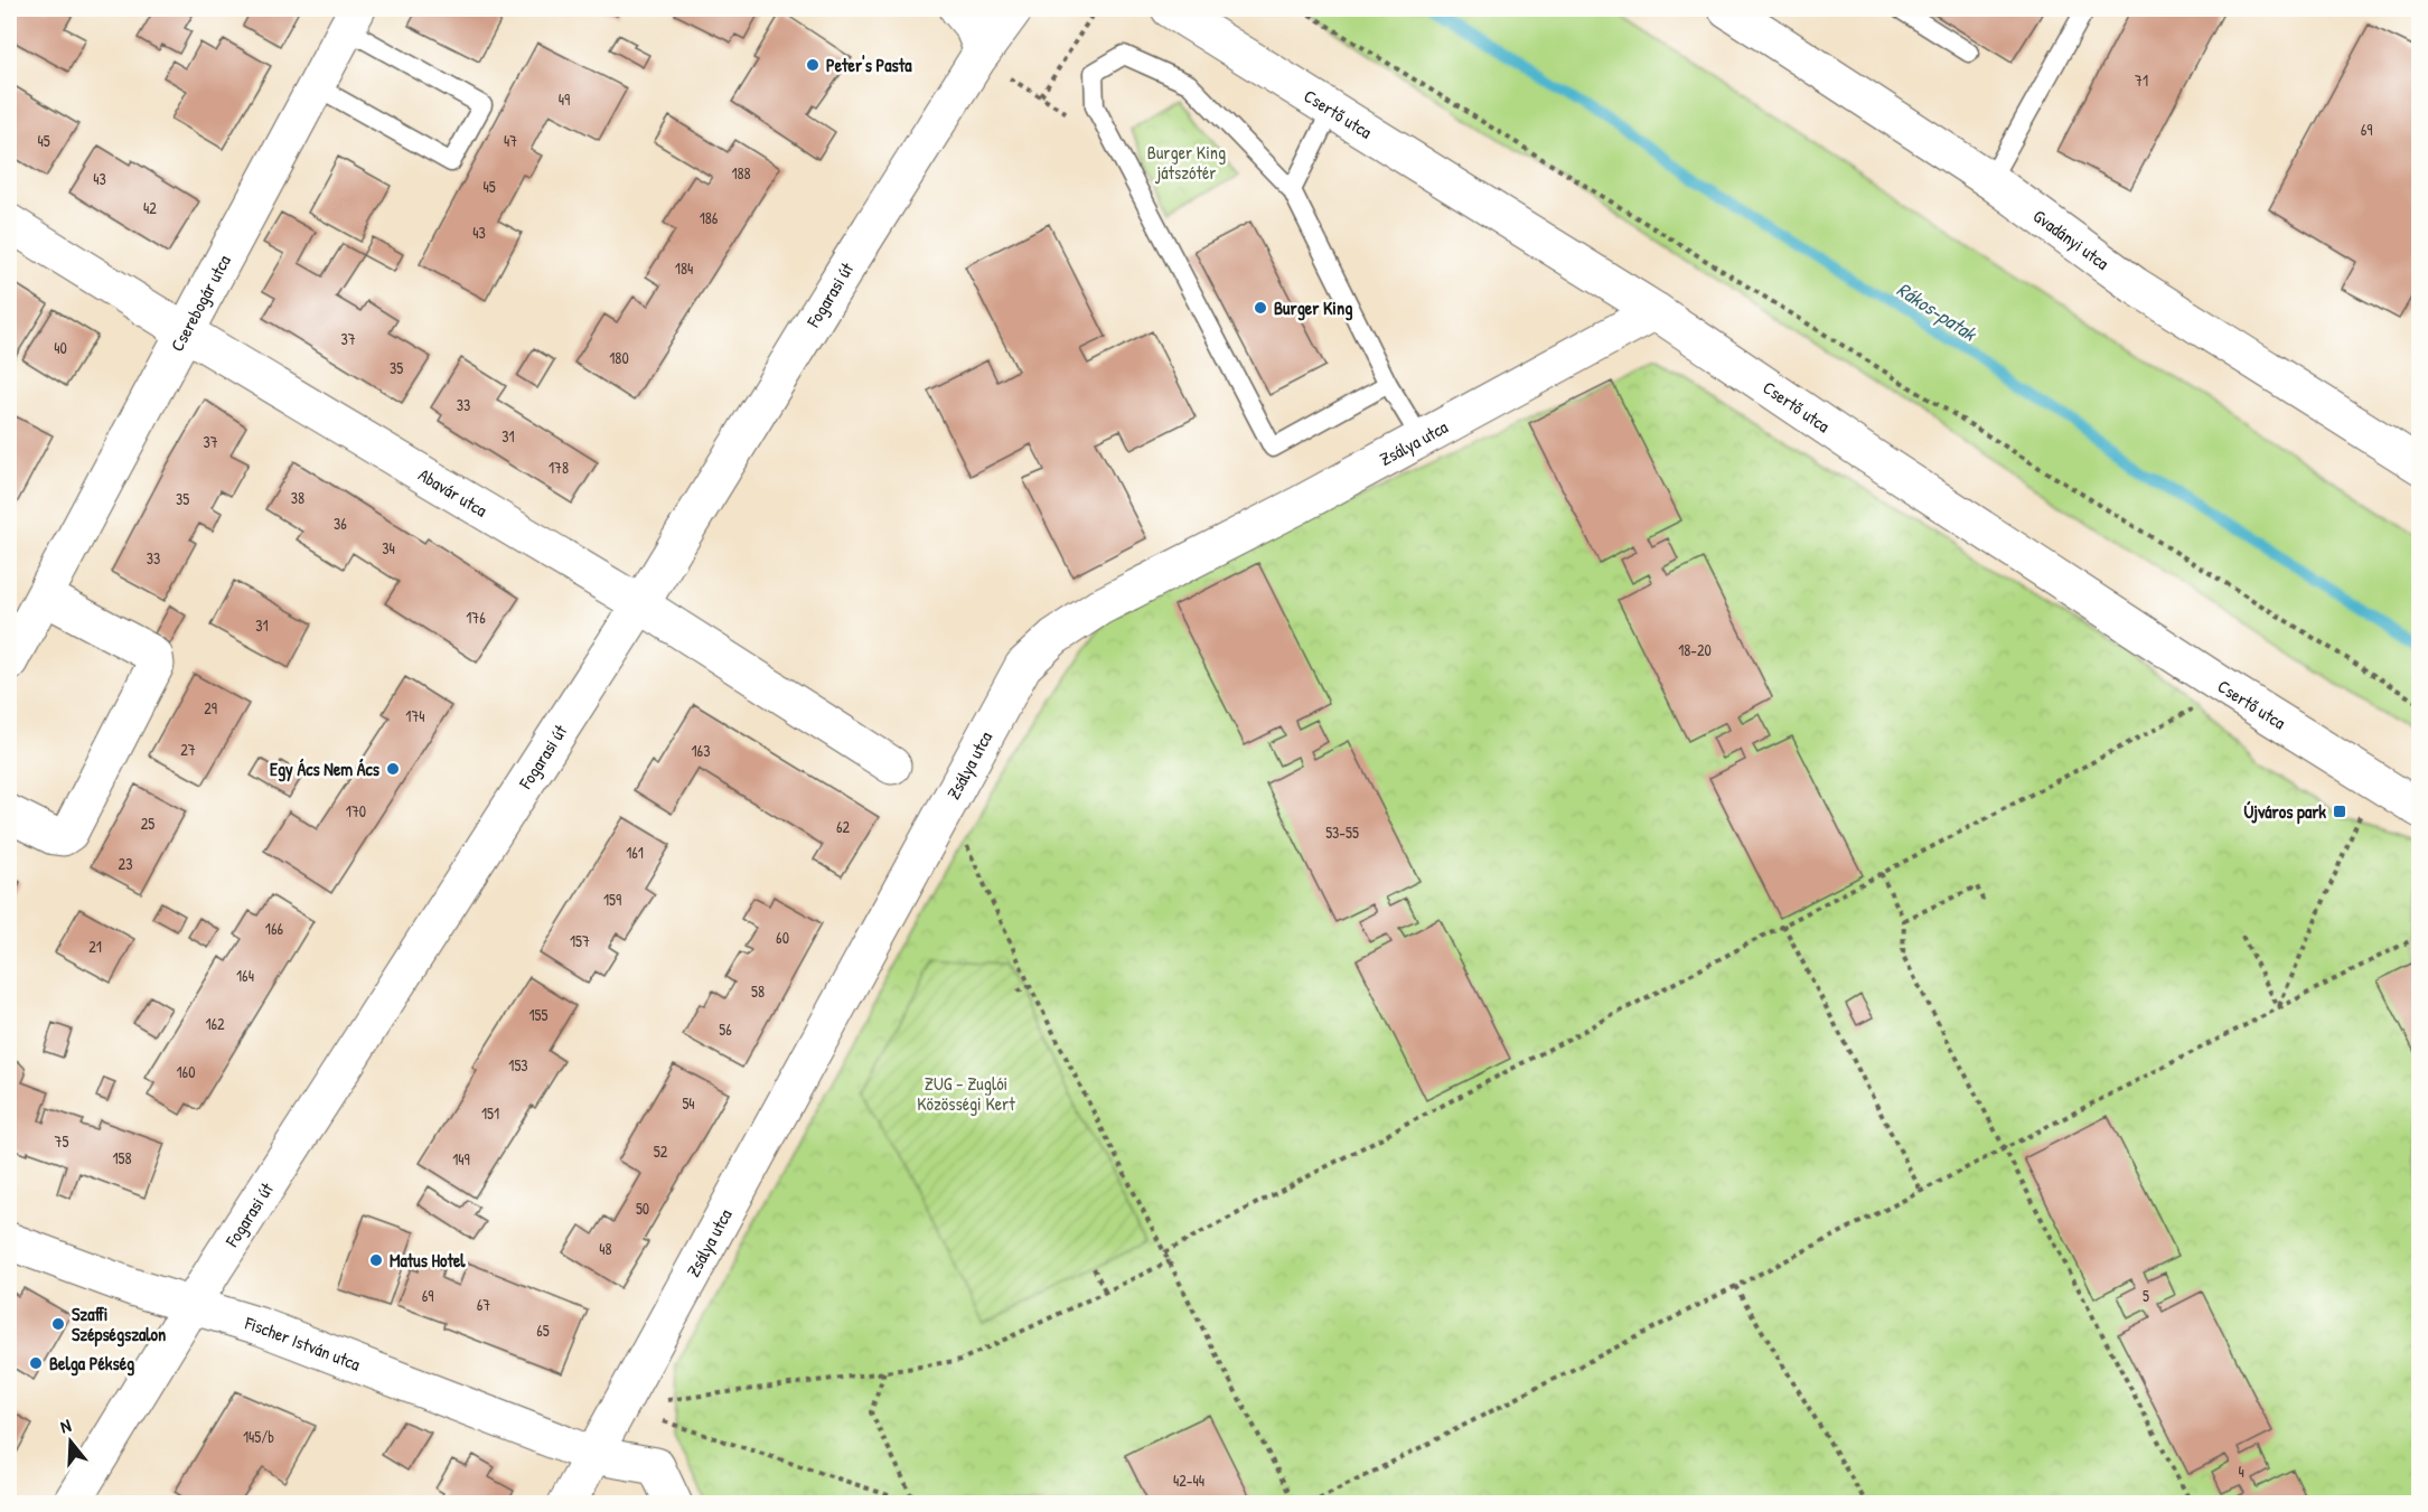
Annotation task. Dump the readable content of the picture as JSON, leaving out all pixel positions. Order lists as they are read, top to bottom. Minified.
{"streets":{"street":["Csertő utca","Gvadányi utca","Fogarasi út","Cserebogár utca","Zsálya utca","Abavár utca","Fischer István utca"]},"crossings":[["Csertő utca","Zsálya utca"],["Fogarasi út","Abavár utca"],["Fogarasi út","Fischer István utca"],["Cserebogár utca","Abavár utca"],["Zsálya utca","Fischer István utca"]],"water":["Rákos-patak"],"parks":["Burger King játszótér","ZUG - Zuglói Közösségi Kert"],"places":{"other":["Peter's Pasta","Burger King","Egy Ács Nem Ács","Matus Hotel","Szaffi Szépségszalon","Belga Pékség"],"transit":["Újváros park"]},"house_numbers":["71","49","69","45","47","188","43","45","42","186","43","184","37","40","180","35","33","31","37","178","38","35","36","34","33","176","31","18-20","29","174","27","163","170","25","62","53-55","161","23","159","166","60","157","21","164","58","155","162","56","153","160","54","151","75","52","158","149","50","48","69","5","67","65","145/b","4","42-44"],"north":"top"}
